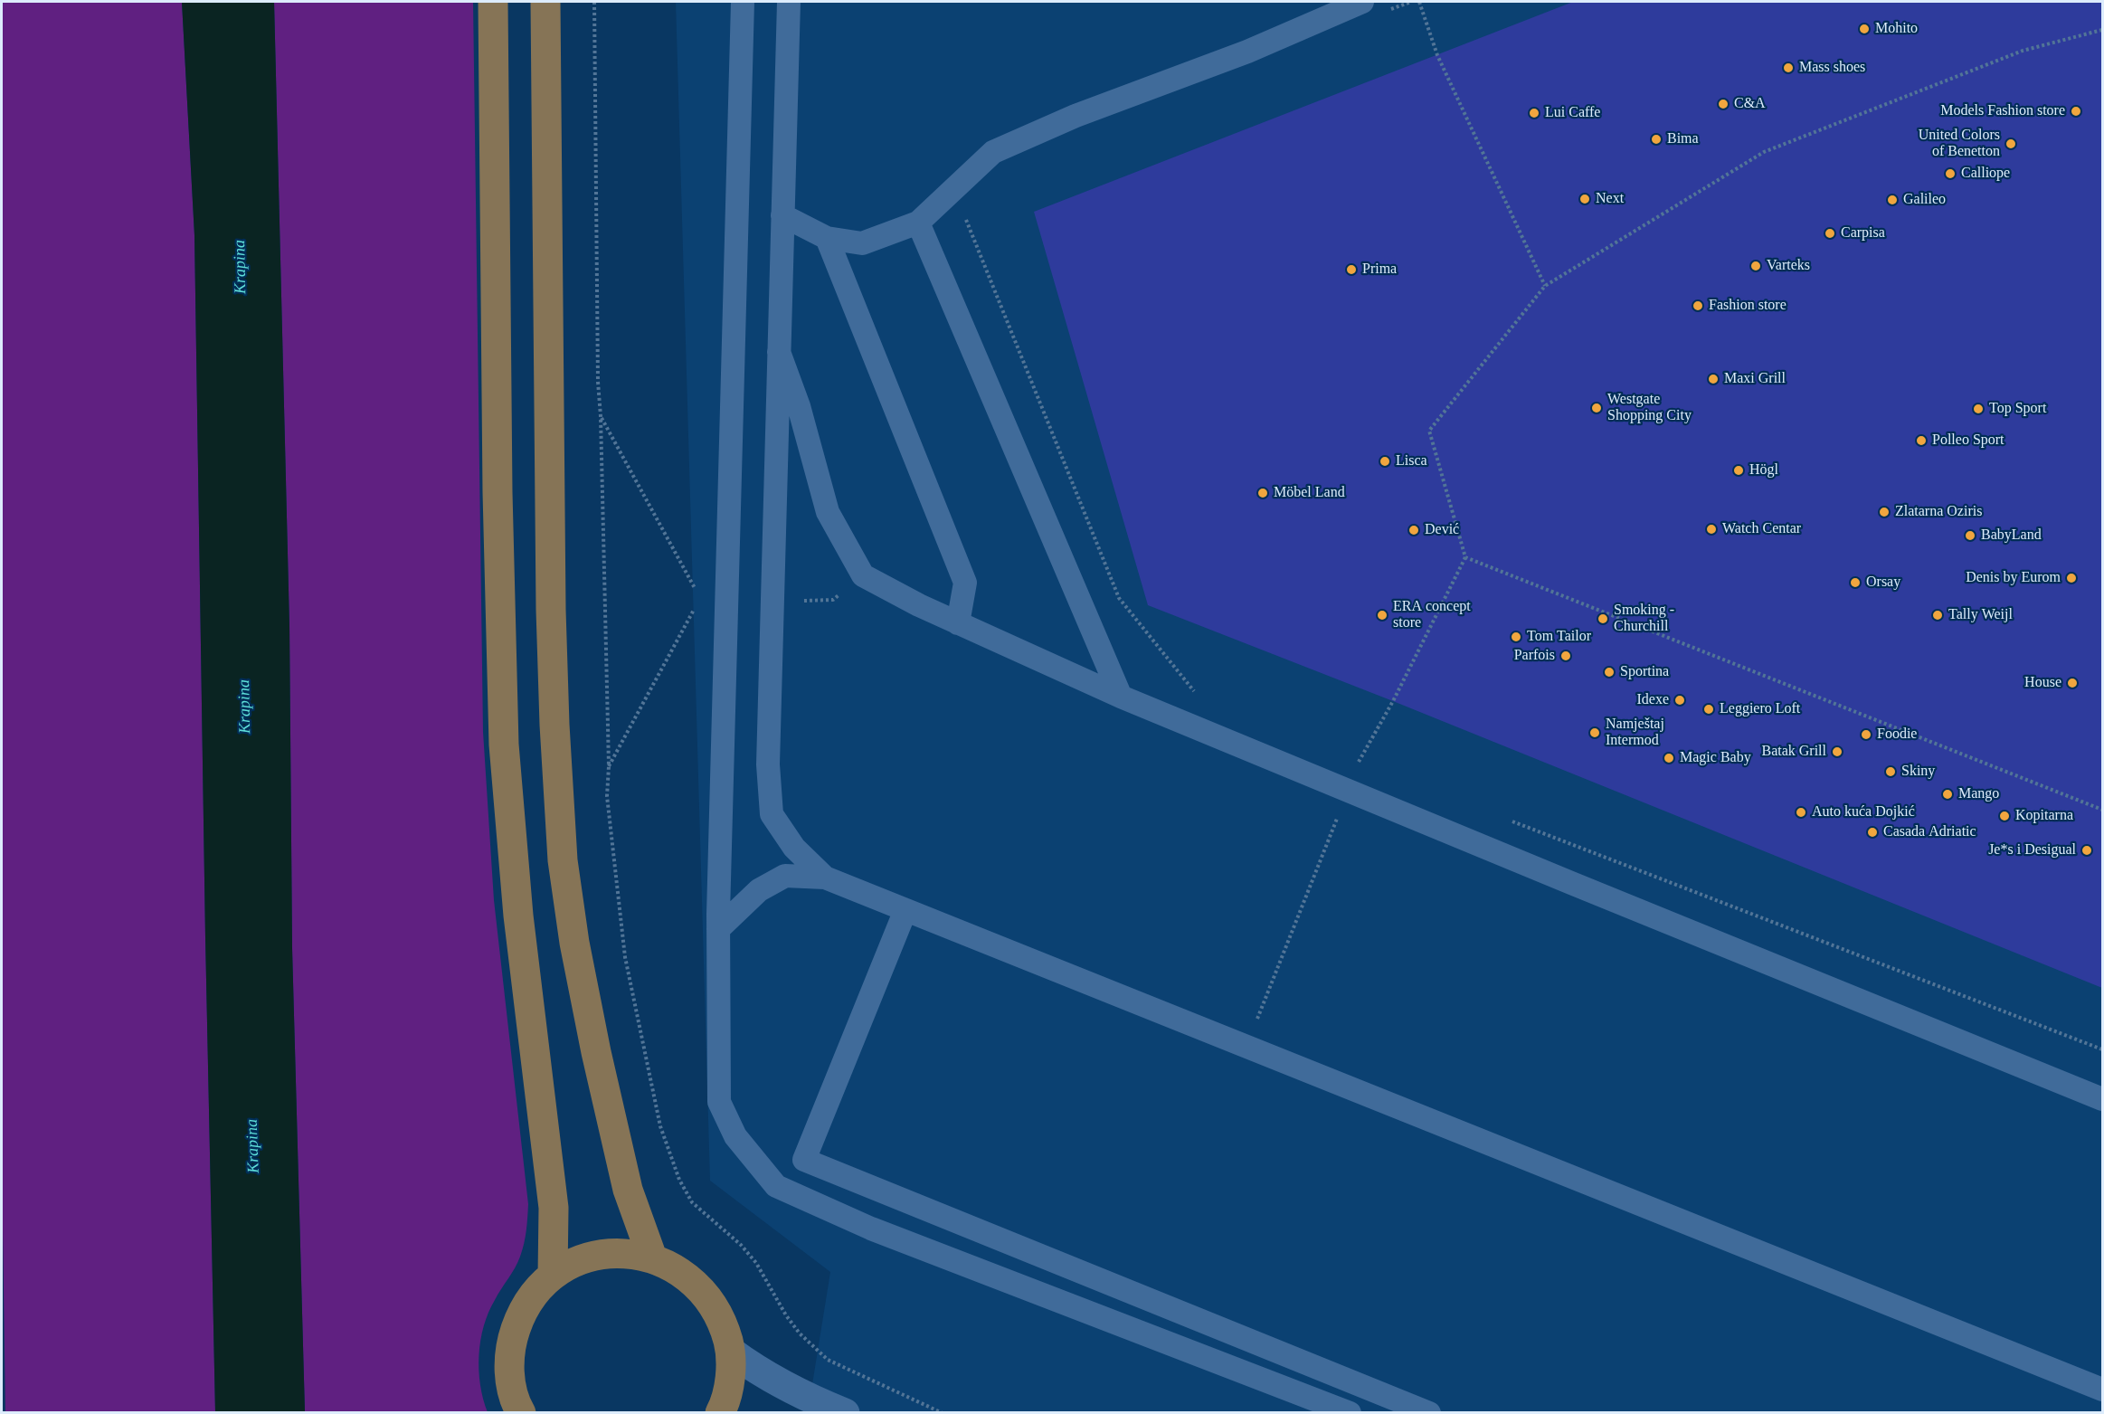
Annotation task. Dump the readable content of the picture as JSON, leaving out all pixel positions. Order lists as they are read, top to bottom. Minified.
{"water":["Krapina"],"places":["Mohito","Mass shoes","C&A","Models Fashion store","Lui Caffe","Bima","United Colors of Benetton","Calliope","Next","Galileo","Carpisa","Varteks","Prima","Fashion store","Maxi Grill","Westgate Shopping City","Top Sport","Polleo Sport","Lisca","Högl","Möbel Land","Zlatarna Oziris","Watch Centar","Dević","BabyLand","Denis by Eurom","Orsay","ERA concept store","Tally Weijl","Smoking - Churchill","Tom Tailor","Parfois","Sportina","House","Idexe","Leggiero Loft","Namještaj Intermod","Foodie","Batak Grill","Magic Baby","Skiny","Mango","Auto kuća Dojkić","Kopitarna","Casada Adriatic","Je*s i Desigual"]}
